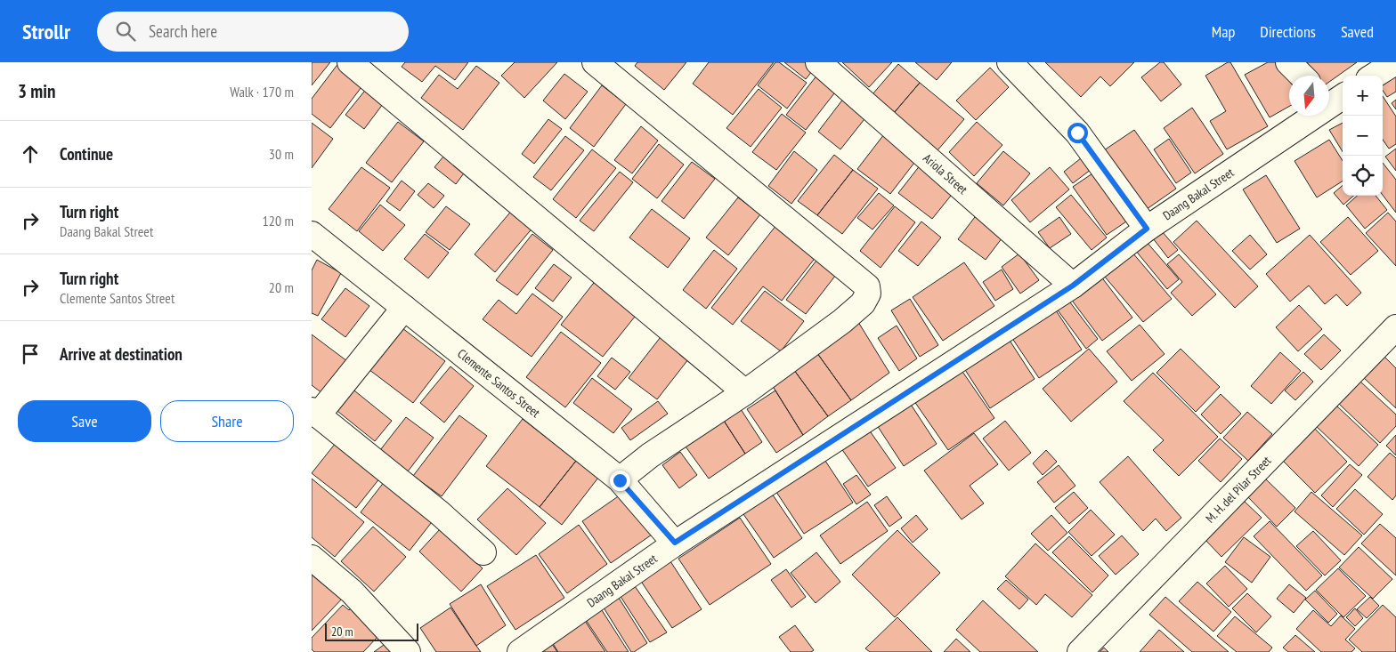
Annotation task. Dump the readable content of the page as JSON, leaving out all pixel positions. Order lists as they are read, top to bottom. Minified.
{"streets":{"street":["Ariola Street","Daang Bakal Street","Clemente Santos Street","M. H. del Pilar Street"]},"crossings":[["Ariola Street","Daang Bakal Street"],["Daang Bakal Street","Clemente Santos Street"]],"scale_bar":"20 m","north":"bottom","page":{"header":"Strollr","search":"Search here","nav":["Map","Directions","Saved"],"heading":["3 min","Walk · 170 m"],"map_buttons":["+","−"],"list":[["Continue","30 m"],["Turn right","Daang Bakal Street","120 m"],["Turn right","Clemente Santos Street","20 m"],"Arrive at destination"],"buttons":["Save","Share"],"scale":"20 m"}}
